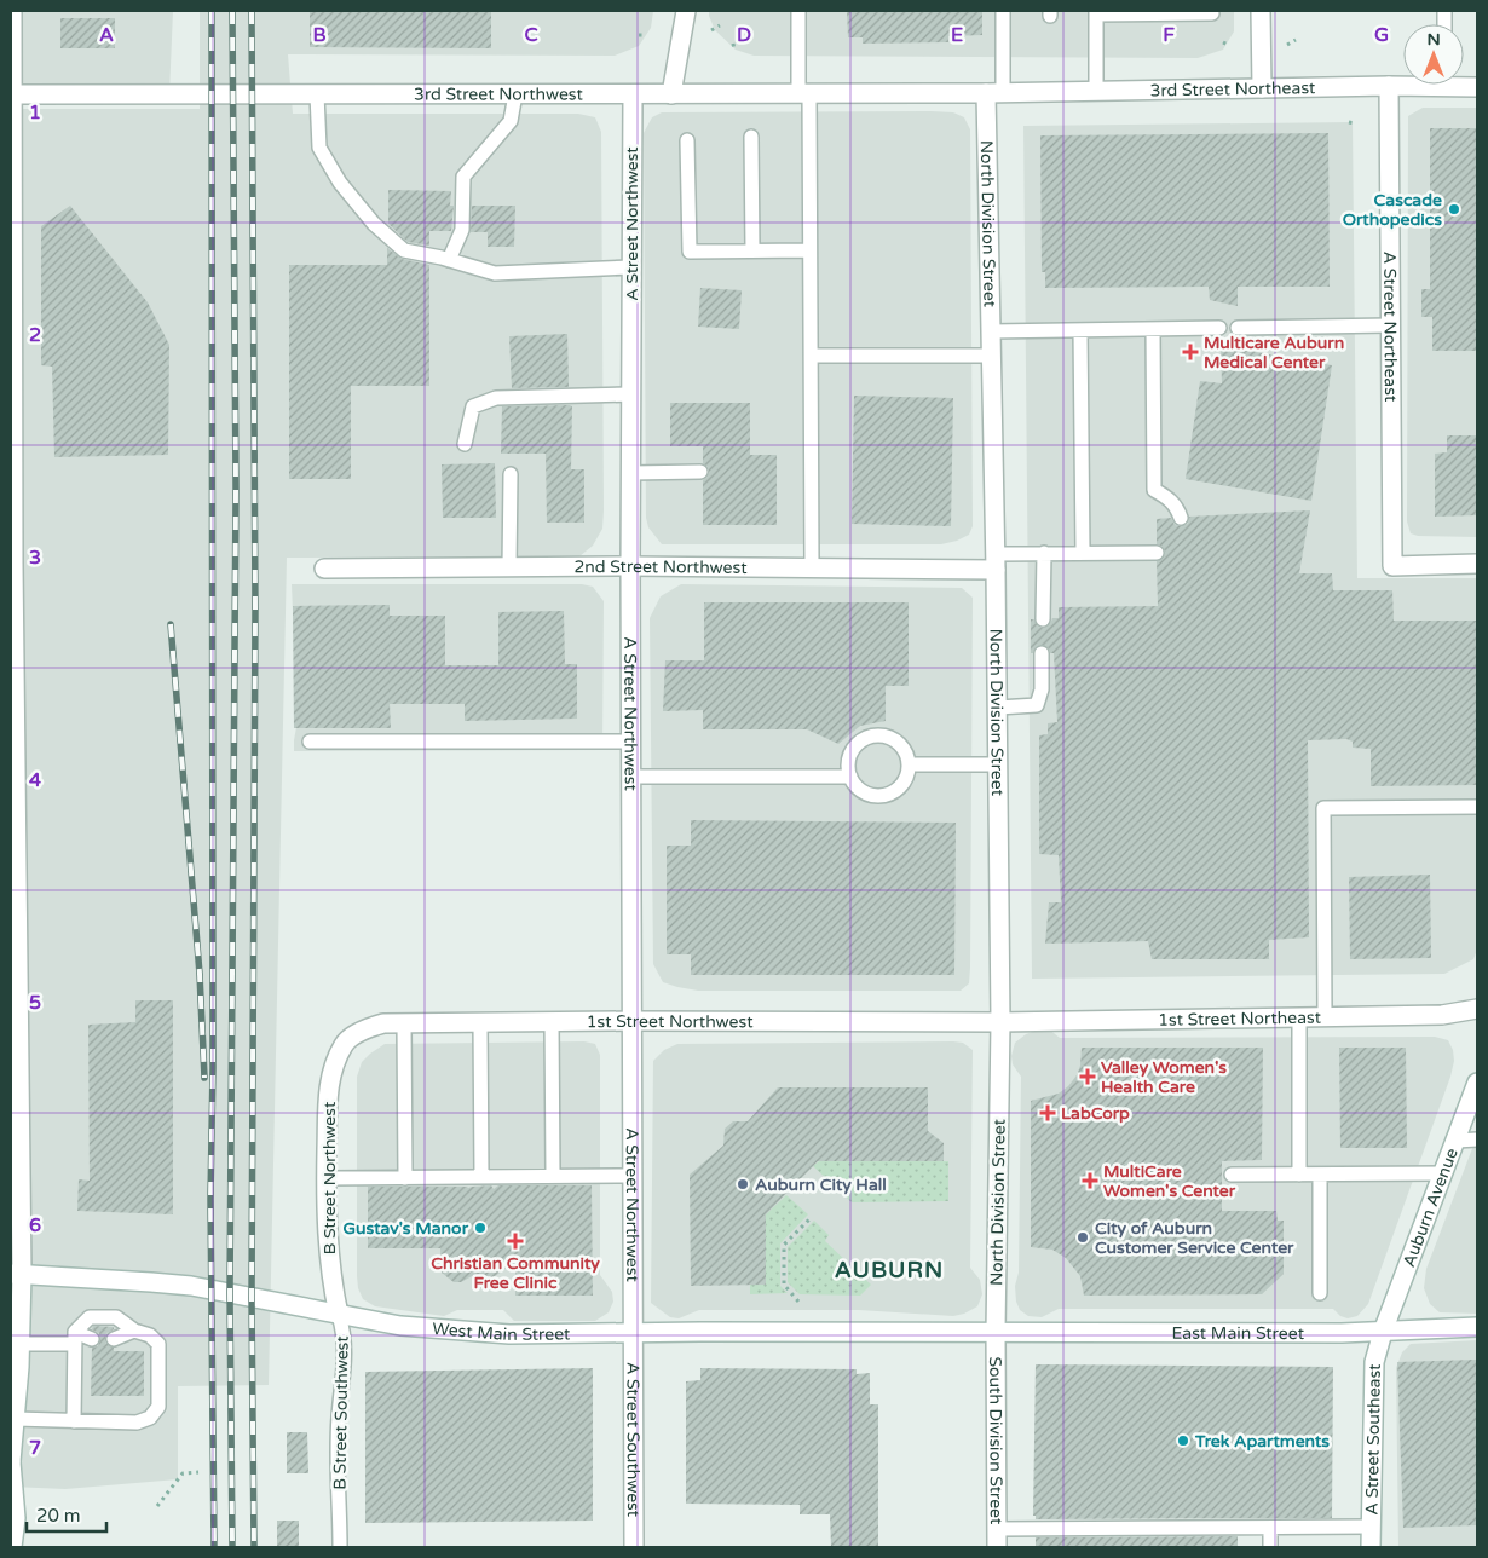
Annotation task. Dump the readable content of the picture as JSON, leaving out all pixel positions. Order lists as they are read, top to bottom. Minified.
{"streets":{"street":["3rd Street Northeast","3rd Street Northwest","North Division Street","A Street Northwest","A Street Northeast","2nd Street Northwest","1st Street Northeast","1st Street Northwest","B Street Northwest","Auburn Avenue","West Main Street","East Main Street","South Division Street","A Street Southeast","A Street Southwest"],"lane":["B Street Southwest"]},"crossings":[["3rd Street Northeast","3rd Street Northwest"],["3rd Street Northeast","North Division Street"],["3rd Street Northeast","A Street Northeast"],["3rd Street Northwest","North Division Street"],["3rd Street Northwest","A Street Northwest"],["North Division Street","2nd Street Northwest"],["North Division Street","1st Street Northeast"],["North Division Street","1st Street Northwest"],["North Division Street","West Main Street"],["North Division Street","East Main Street"],["North Division Street","South Division Street"],["A Street Northwest","2nd Street Northwest"],["A Street Northwest","1st Street Northwest"],["A Street Northwest","West Main Street"],["A Street Northwest","A Street Southwest"],["1st Street Northeast","1st Street Northwest"],["1st Street Northwest","B Street Northwest"],["B Street Northwest","West Main Street"],["B Street Northwest","B Street Southwest"],["Auburn Avenue","East Main Street"],["Auburn Avenue","A Street Southeast"],["West Main Street","East Main Street"],["West Main Street","B Street Southwest"],["West Main Street","South Division Street"],["West Main Street","A Street Southwest"],["East Main Street","South Division Street"],["East Main Street","A Street Southeast"]],"districts":["AUBURN"],"places":{"other":["Cascade Orthopedics","Auburn City Hall","Gustav's Manor","City of Auburn Customer Service Center","Trek Apartments"],"health":["Multicare Auburn Medical Center","Valley Women's Health Care","LabCorp","MultiCare Women's Center","Christian Community Free Clinic"]},"scale_bar":"20 m","north":"top","grid":{"columns":["A","B","C","D","E","F","G"],"rows":["1","2","3","4","5","6","7"]}}
